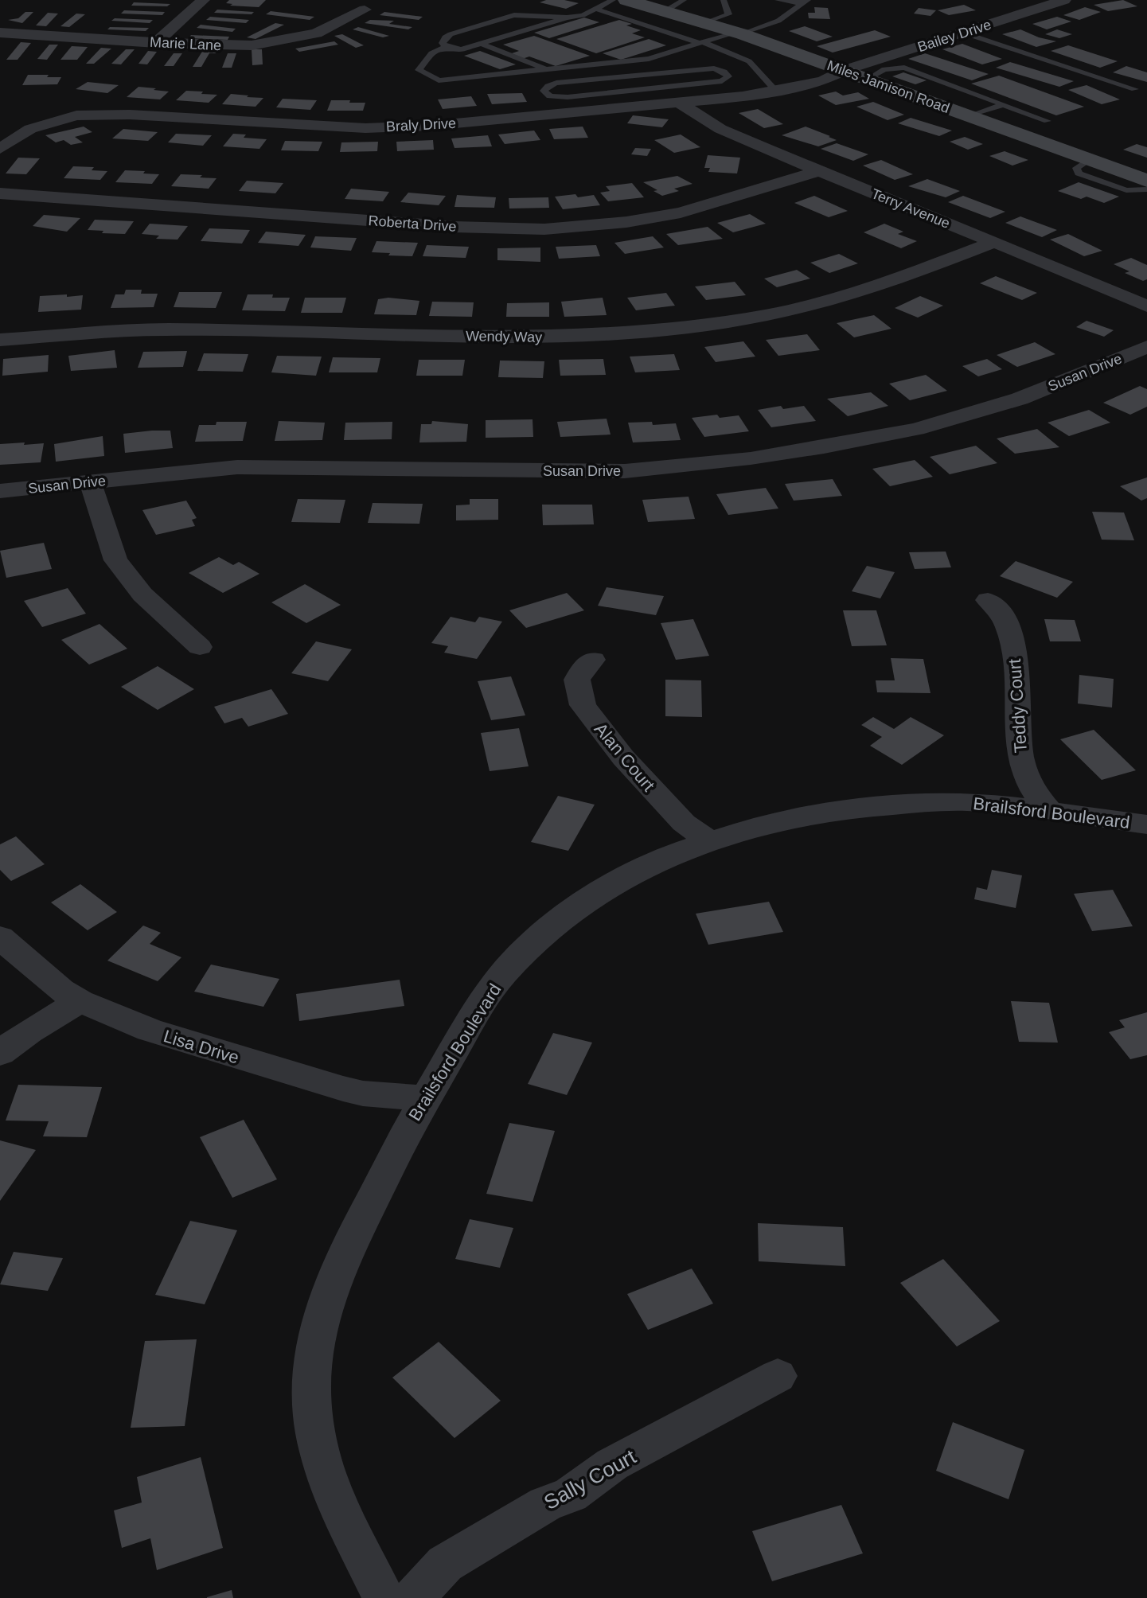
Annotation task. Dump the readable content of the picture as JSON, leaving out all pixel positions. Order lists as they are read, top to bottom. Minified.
{"streets":{"main road":["Miles Jamison Road"],"street":["Bailey Drive","Marie Lane","Braly Drive","Terry Avenue","Roberta Drive","Wendy Way","Susan Drive","Teddy Court","Alan Court","Brailsford Boulevard","Lisa Drive","Sally Court"]},"crossings":[["Bailey Drive","Miles Jamison Road"],["Bailey Drive","Braly Drive"],["Miles Jamison Road","Braly Drive"],["Braly Drive","Terry Avenue"],["Terry Avenue","Roberta Drive"],["Terry Avenue","Wendy Way"],["Teddy Court","Brailsford Boulevard"],["Alan Court","Brailsford Boulevard"],["Brailsford Boulevard","Lisa Drive"]]}
